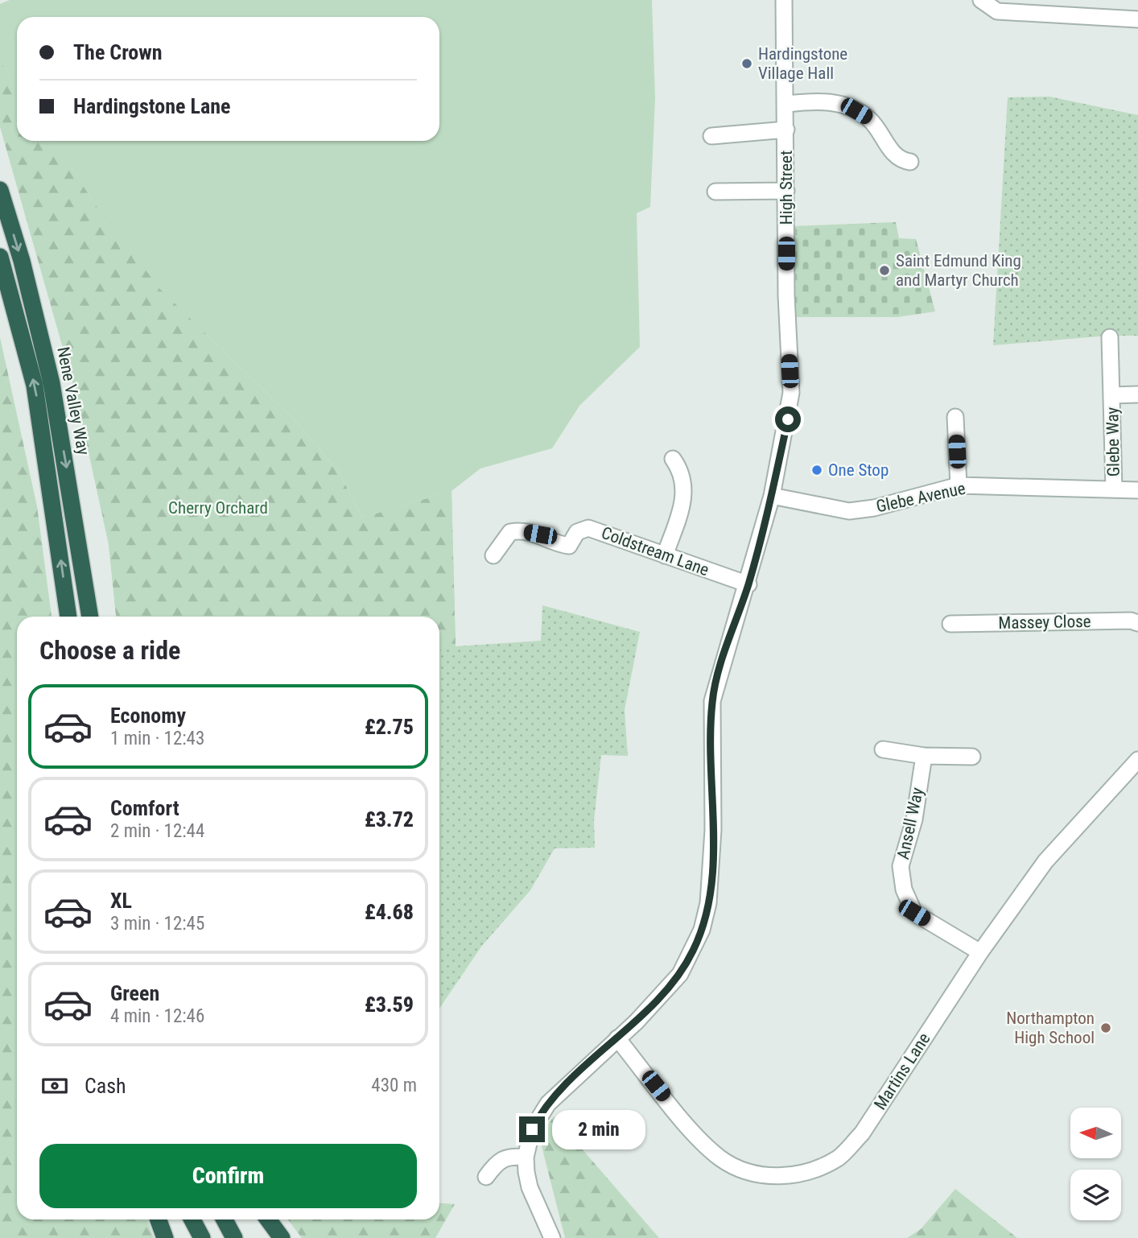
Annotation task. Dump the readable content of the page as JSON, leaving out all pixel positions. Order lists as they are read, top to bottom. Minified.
{"streets":{"highway":["Nene Valley Way"],"street":["High Street","Glebe Way","Glebe Avenue","Coldstream Lane","Massey Close","Ansell Way","Martins Lane"]},"crossings":[["High Street","Glebe Avenue"],["High Street","Coldstream Lane"],["High Street","Martins Lane"],["Glebe Way","Glebe Avenue"],["Ansell Way","Martins Lane"]],"parks":["Cherry Orchard"],"places":["Hardingstone Village Hall","Saint Edmund King and Martyr Church","One Stop","Northampton High School"],"north":"left","page":{"banner":["The Crown","Hardingstone Lane"],"heading":"Choose a ride","list":[{"name":"Economy","note":"1 min · 12:43","value":"£2.75"},{"name":"Comfort","note":"2 min · 12:44","value":"£3.72"},{"name":"XL","note":"3 min · 12:45","value":"£4.68"},{"name":"Green","note":"4 min · 12:46","value":"£3.59"}],"pay":["Cash","430 m"],"bubble":"2 min","buttons":"Confirm"}}
